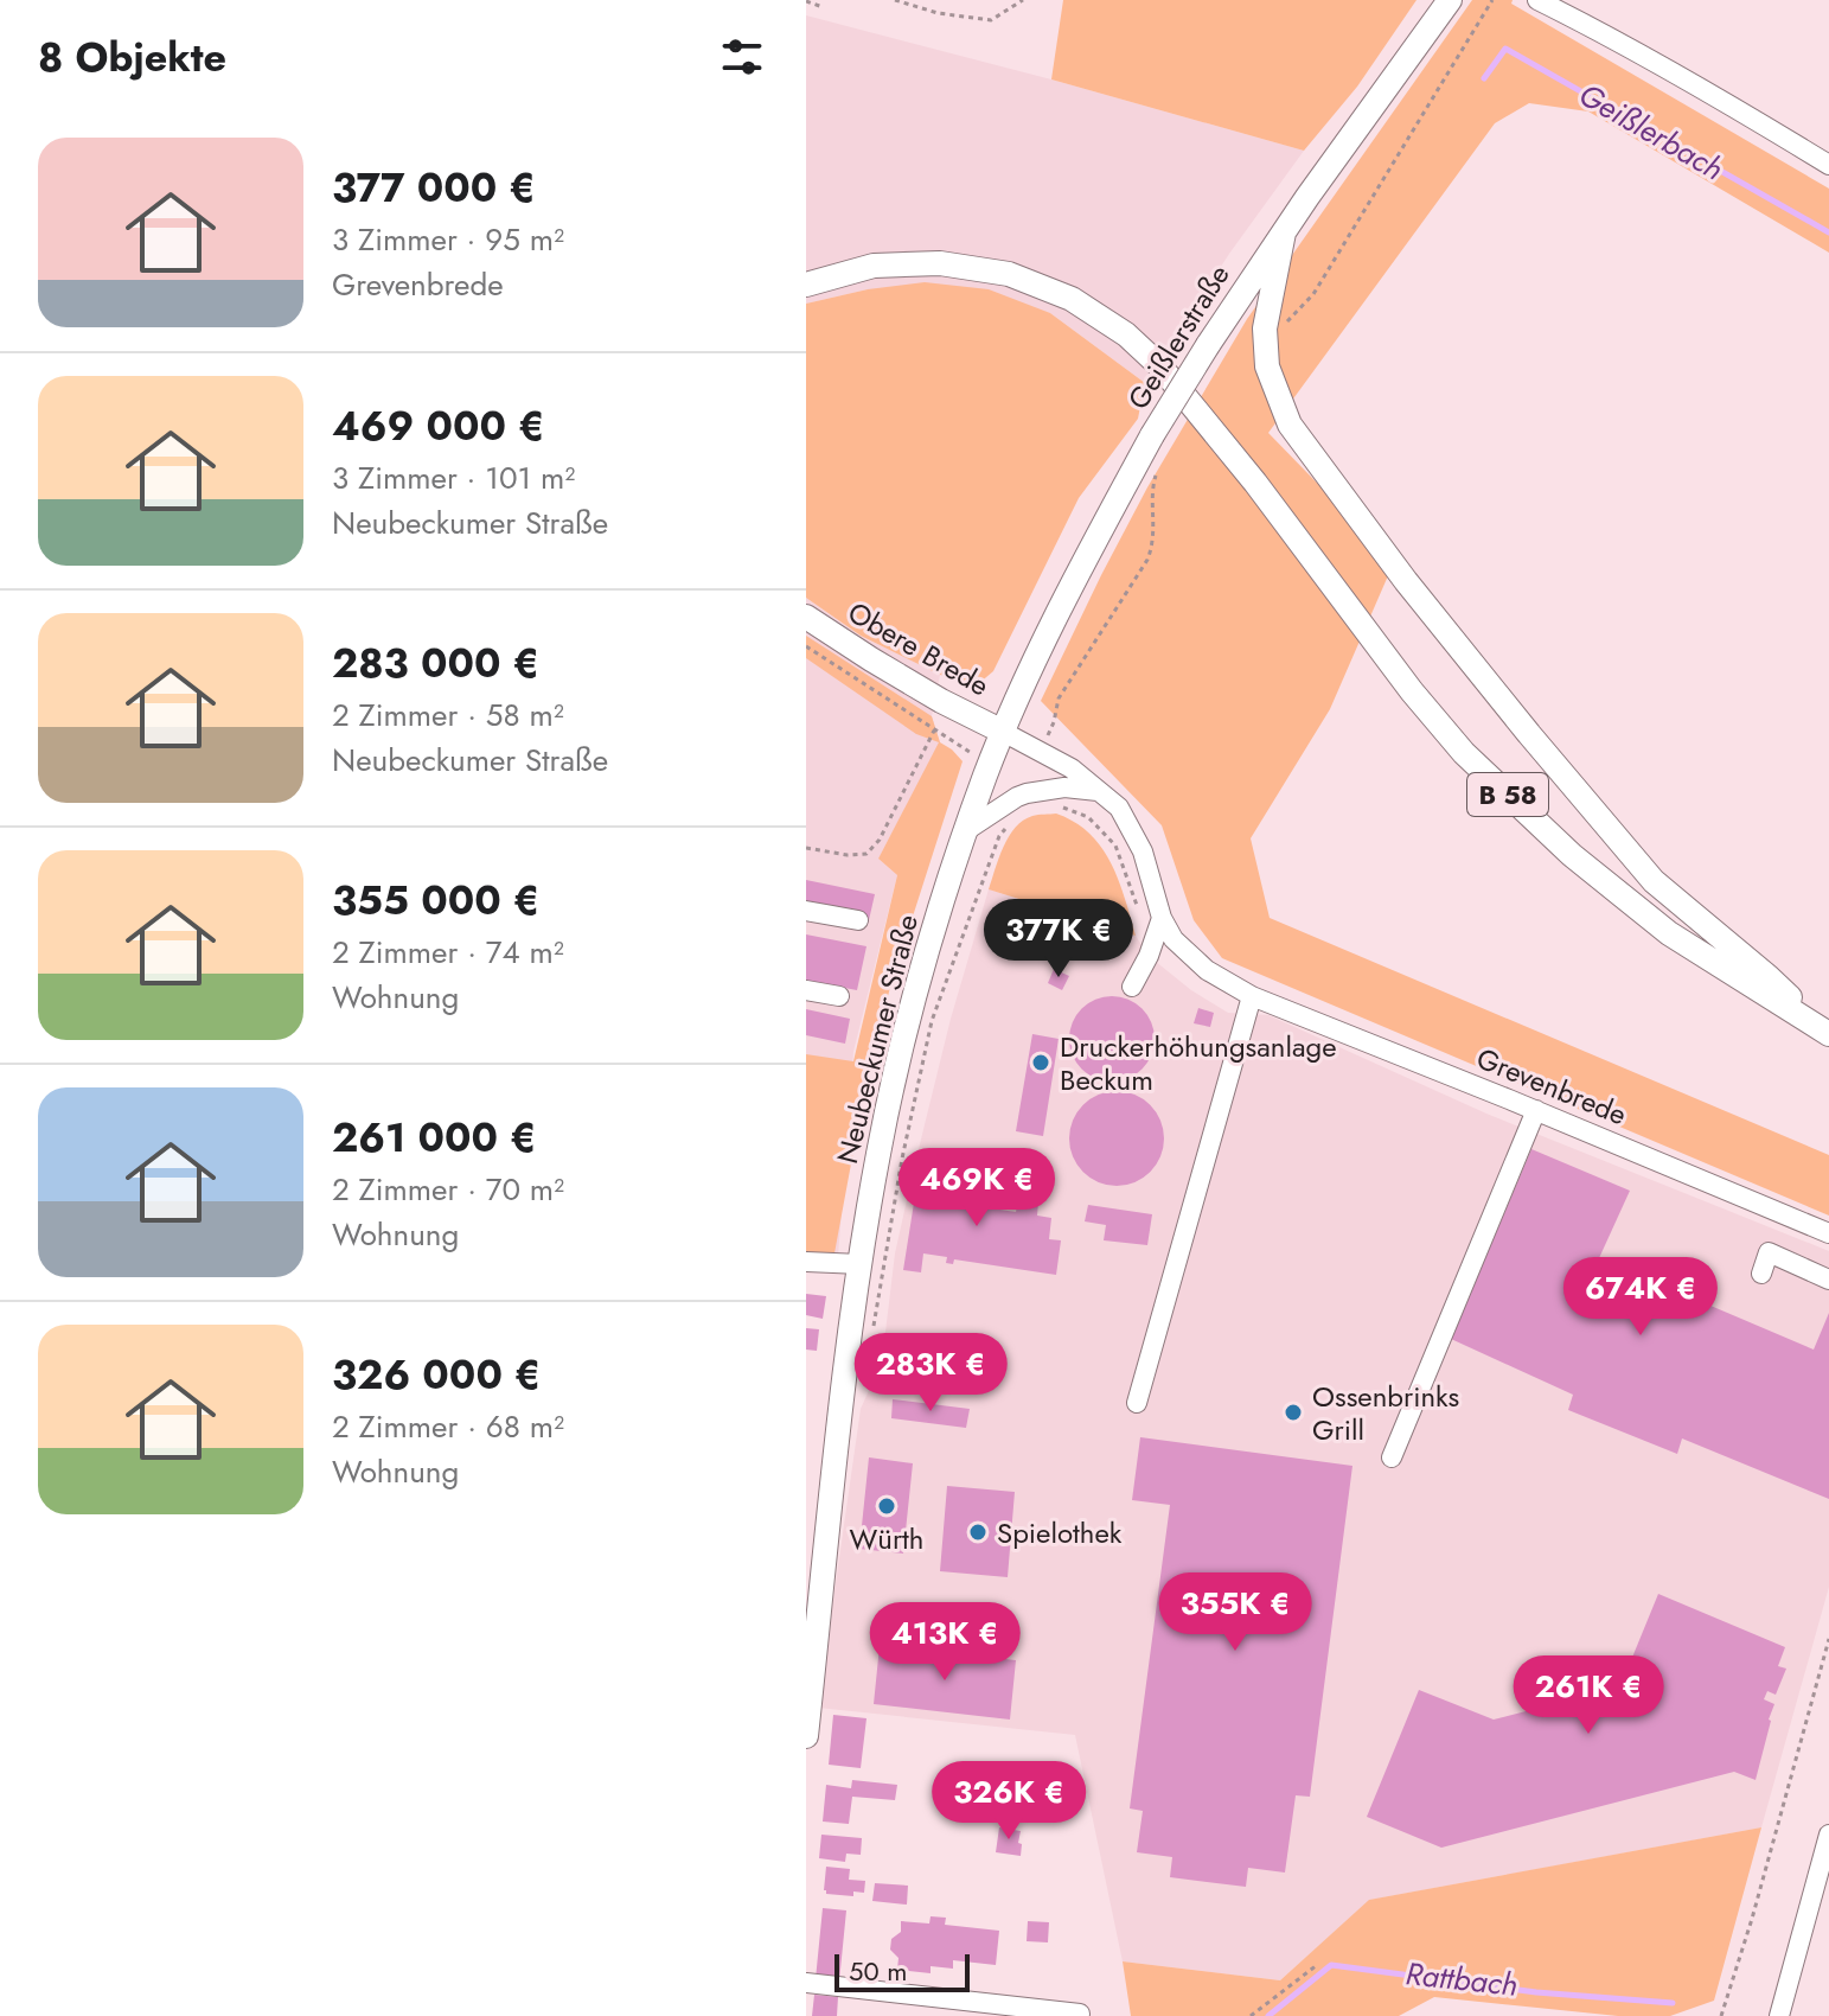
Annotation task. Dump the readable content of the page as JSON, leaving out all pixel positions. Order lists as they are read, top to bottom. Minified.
{"streets":{"main road":["Geißlerstraße","Obere Brede","B 58","Neubeckumer Straße"],"street":["Grevenbrede"]},"crossings":[["Geißlerstraße","Obere Brede"],["Geißlerstraße","Neubeckumer Straße"],["Geißlerstraße","Grevenbrede"],["Obere Brede","Neubeckumer Straße"],["Obere Brede","Grevenbrede"],["Neubeckumer Straße","Grevenbrede"]],"water":["Geißlerbach","Rattbach"],"places":["Druckerhöhungsanlage Beckum","Ossenbrinks Grill","Würth","Spielothek"],"scale_bar":"50 m","page":{"heading":"8 Objekte","list":[{"name":"377 000 €","note":"3 Zimmer · 95 m² · Grevenbrede"},{"name":"469 000 €","note":"3 Zimmer · 101 m² · Neubeckumer Straße"},{"name":"283 000 €","note":"2 Zimmer · 58 m² · Neubeckumer Straße"},{"name":"355 000 €","note":"2 Zimmer · 74 m² · Wohnung"},{"name":"261 000 €","note":"2 Zimmer · 70 m² · Wohnung"},{"name":"326 000 €","note":"2 Zimmer · 68 m² · Wohnung"}],"price":["377K €","469K €","674K €","283K €","355K €","413K €","261K €","326K €"],"scale":"50 m"}}
